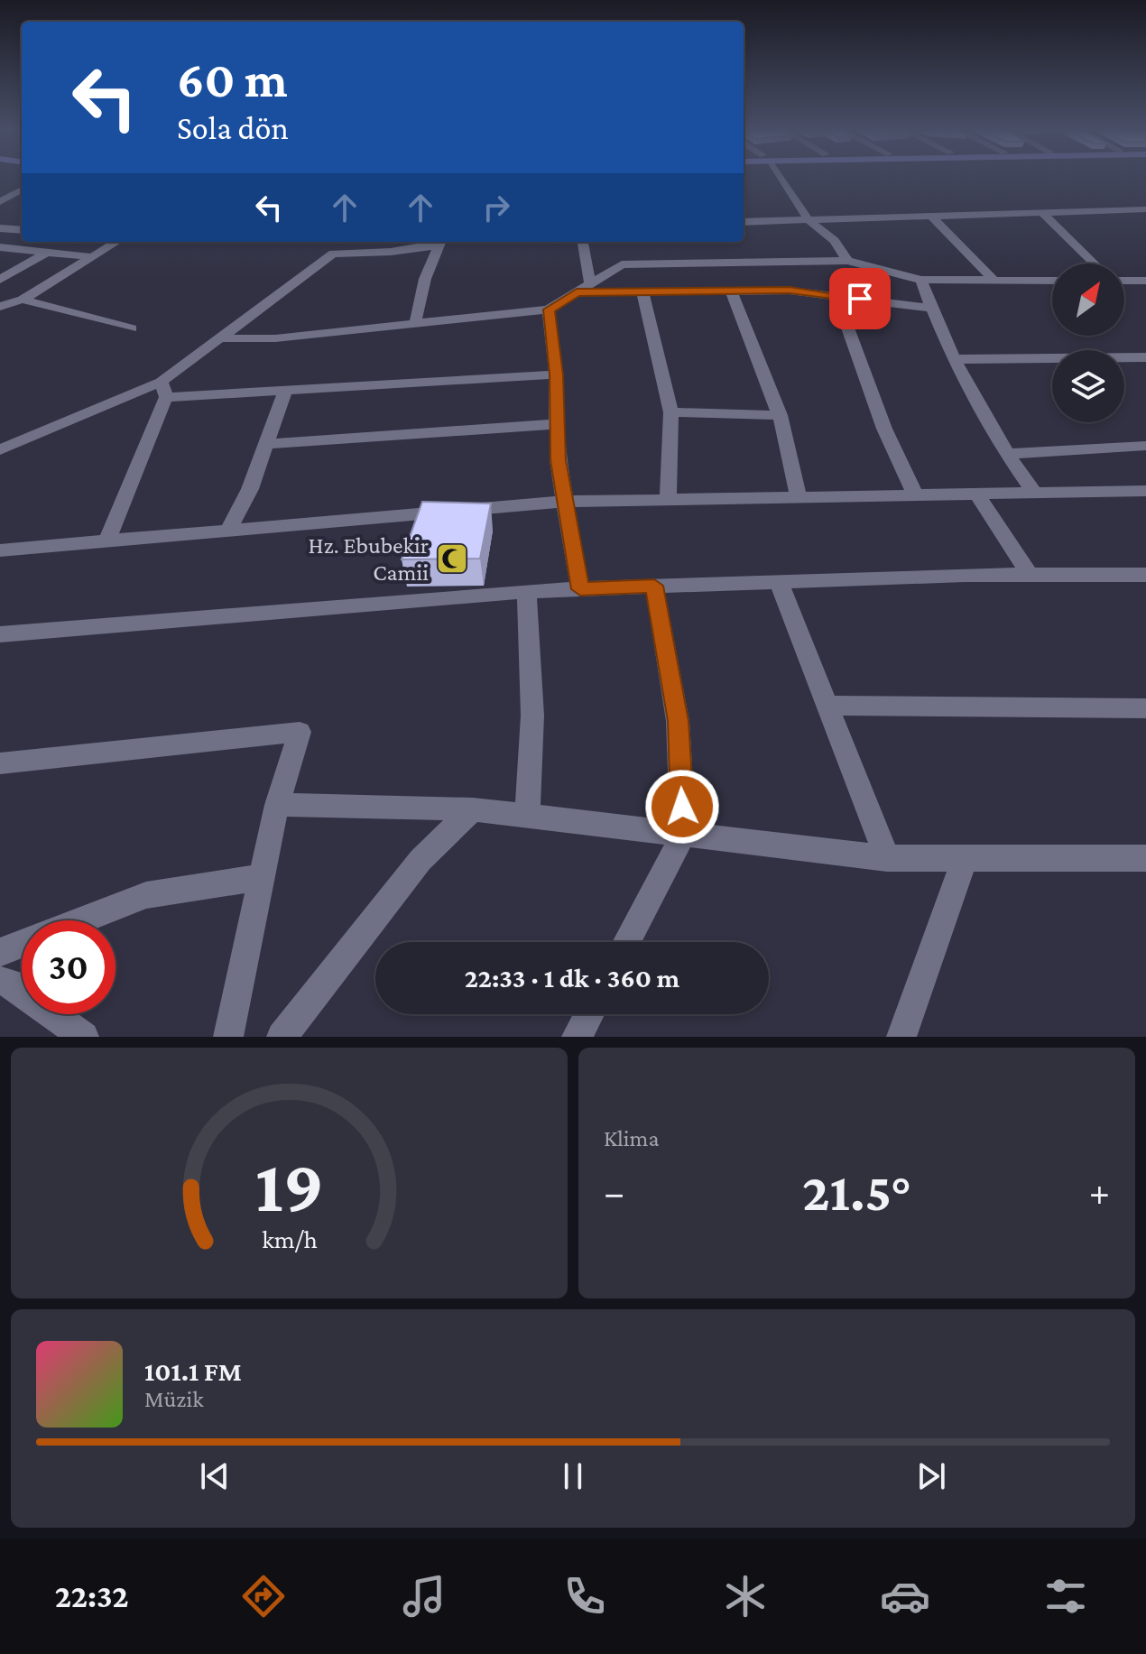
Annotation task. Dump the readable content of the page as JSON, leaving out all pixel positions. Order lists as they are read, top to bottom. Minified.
{"places":{"mosque":["Hz. Ebubekir Camii"]},"north":"top right","page":{"turn":["60 m","Sola dön"],"limit":"30","trip":"22:33 · 1 dk · 360 m","tile":"Klima","heat":["−","21.5°","+"],"song":["101.1 FM","Müzik"],"tabs":"22:32","gauge":["19","km/h"]}}
